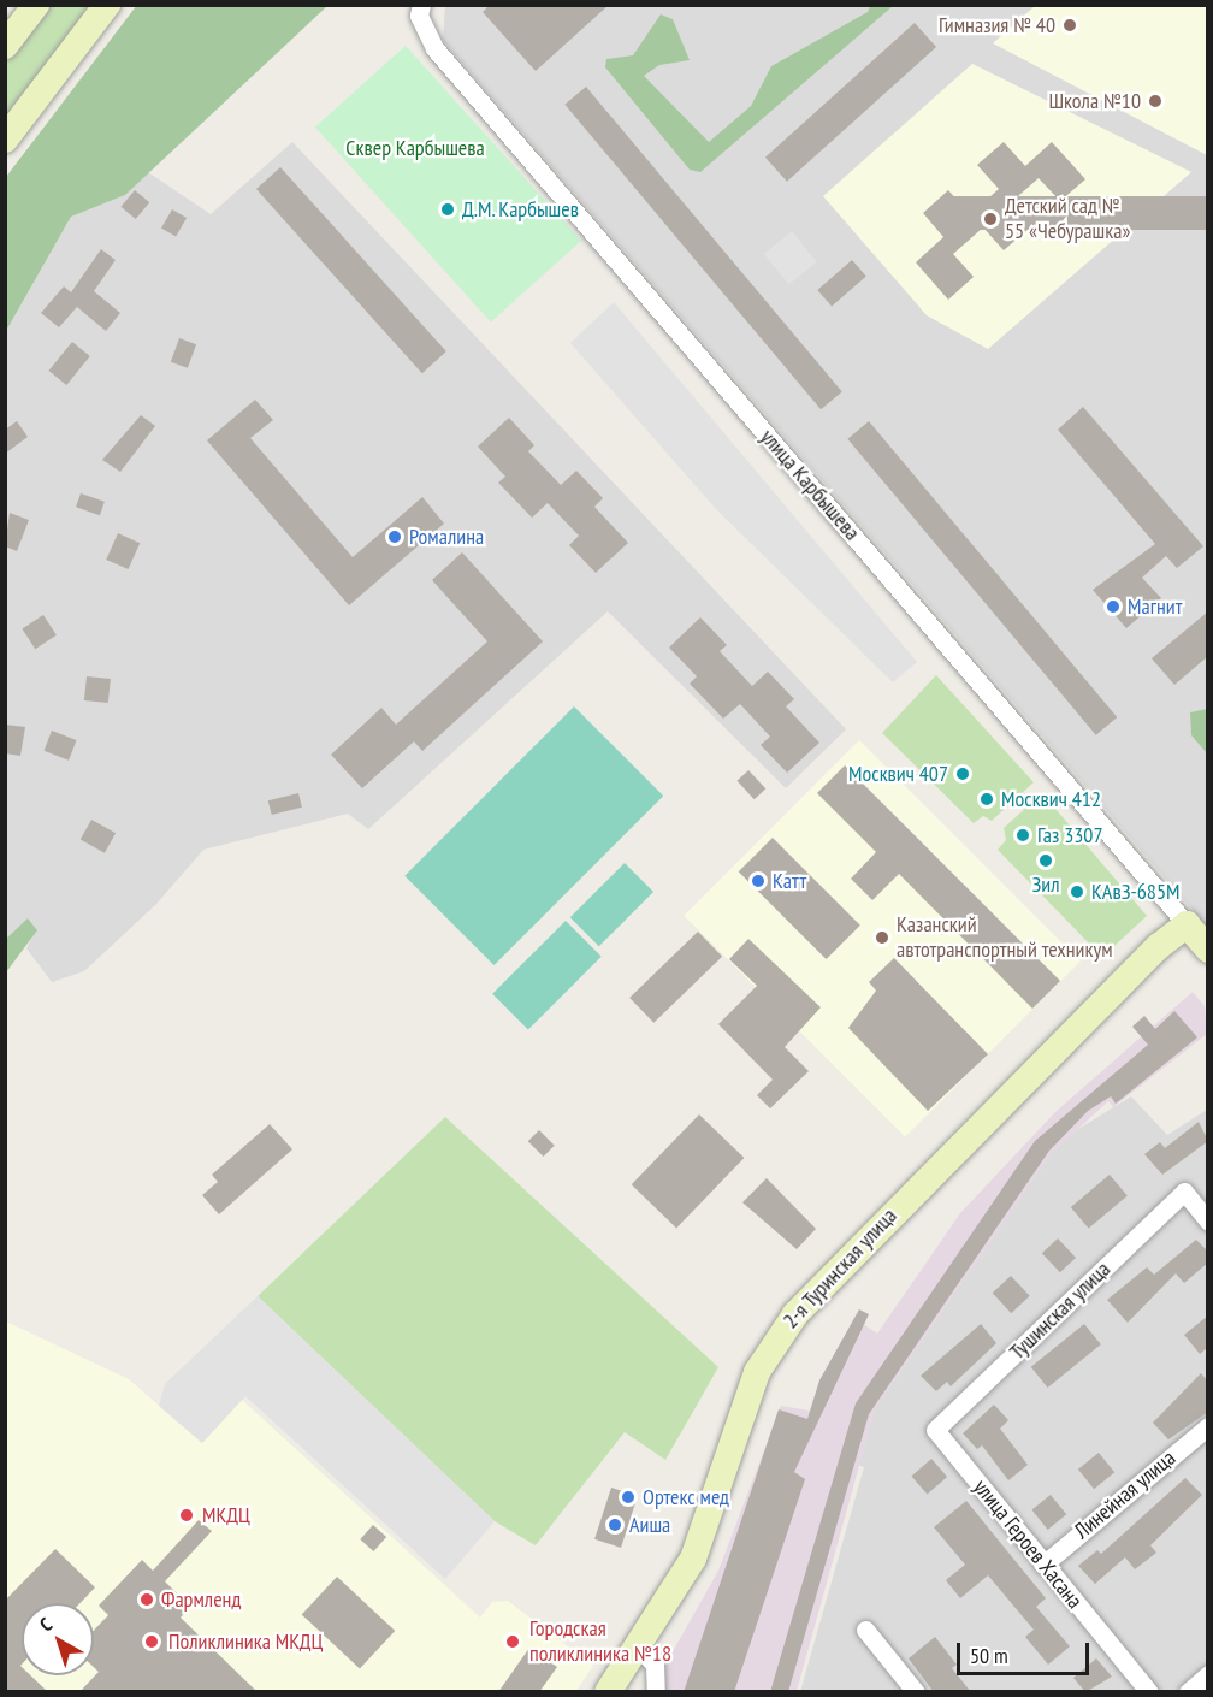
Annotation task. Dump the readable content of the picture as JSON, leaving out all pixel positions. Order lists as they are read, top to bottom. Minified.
{"streets":{"street":["улица Карбышева","2-я Туринская улица","Тушинская улица","Линейная улица","улица Героев Хасана"]},"crossings":[["улица Карбышева","2-я Туринская улица"],["Тушинская улица","улица Героев Хасана"],["Линейная улица","улица Героев Хасана"]],"parks":["Сквер Карбышева"],"places":["Гимназия № 40","Школа №10","Д.М. Карбышев","Детский сад № 55 «Чебурашка»","Ромалина","Магнит","Москвич 407","Москвич 412","Газ 3307","Зил","Катт","КАвЗ-685М","Казанский автотранспортный техникум","Ортекс мед","МКДЦ","Аиша","Фармленд","Поликлиника МКДЦ","Городская поликлиника №18"],"scale_bar":"50 m","north":"top left"}
